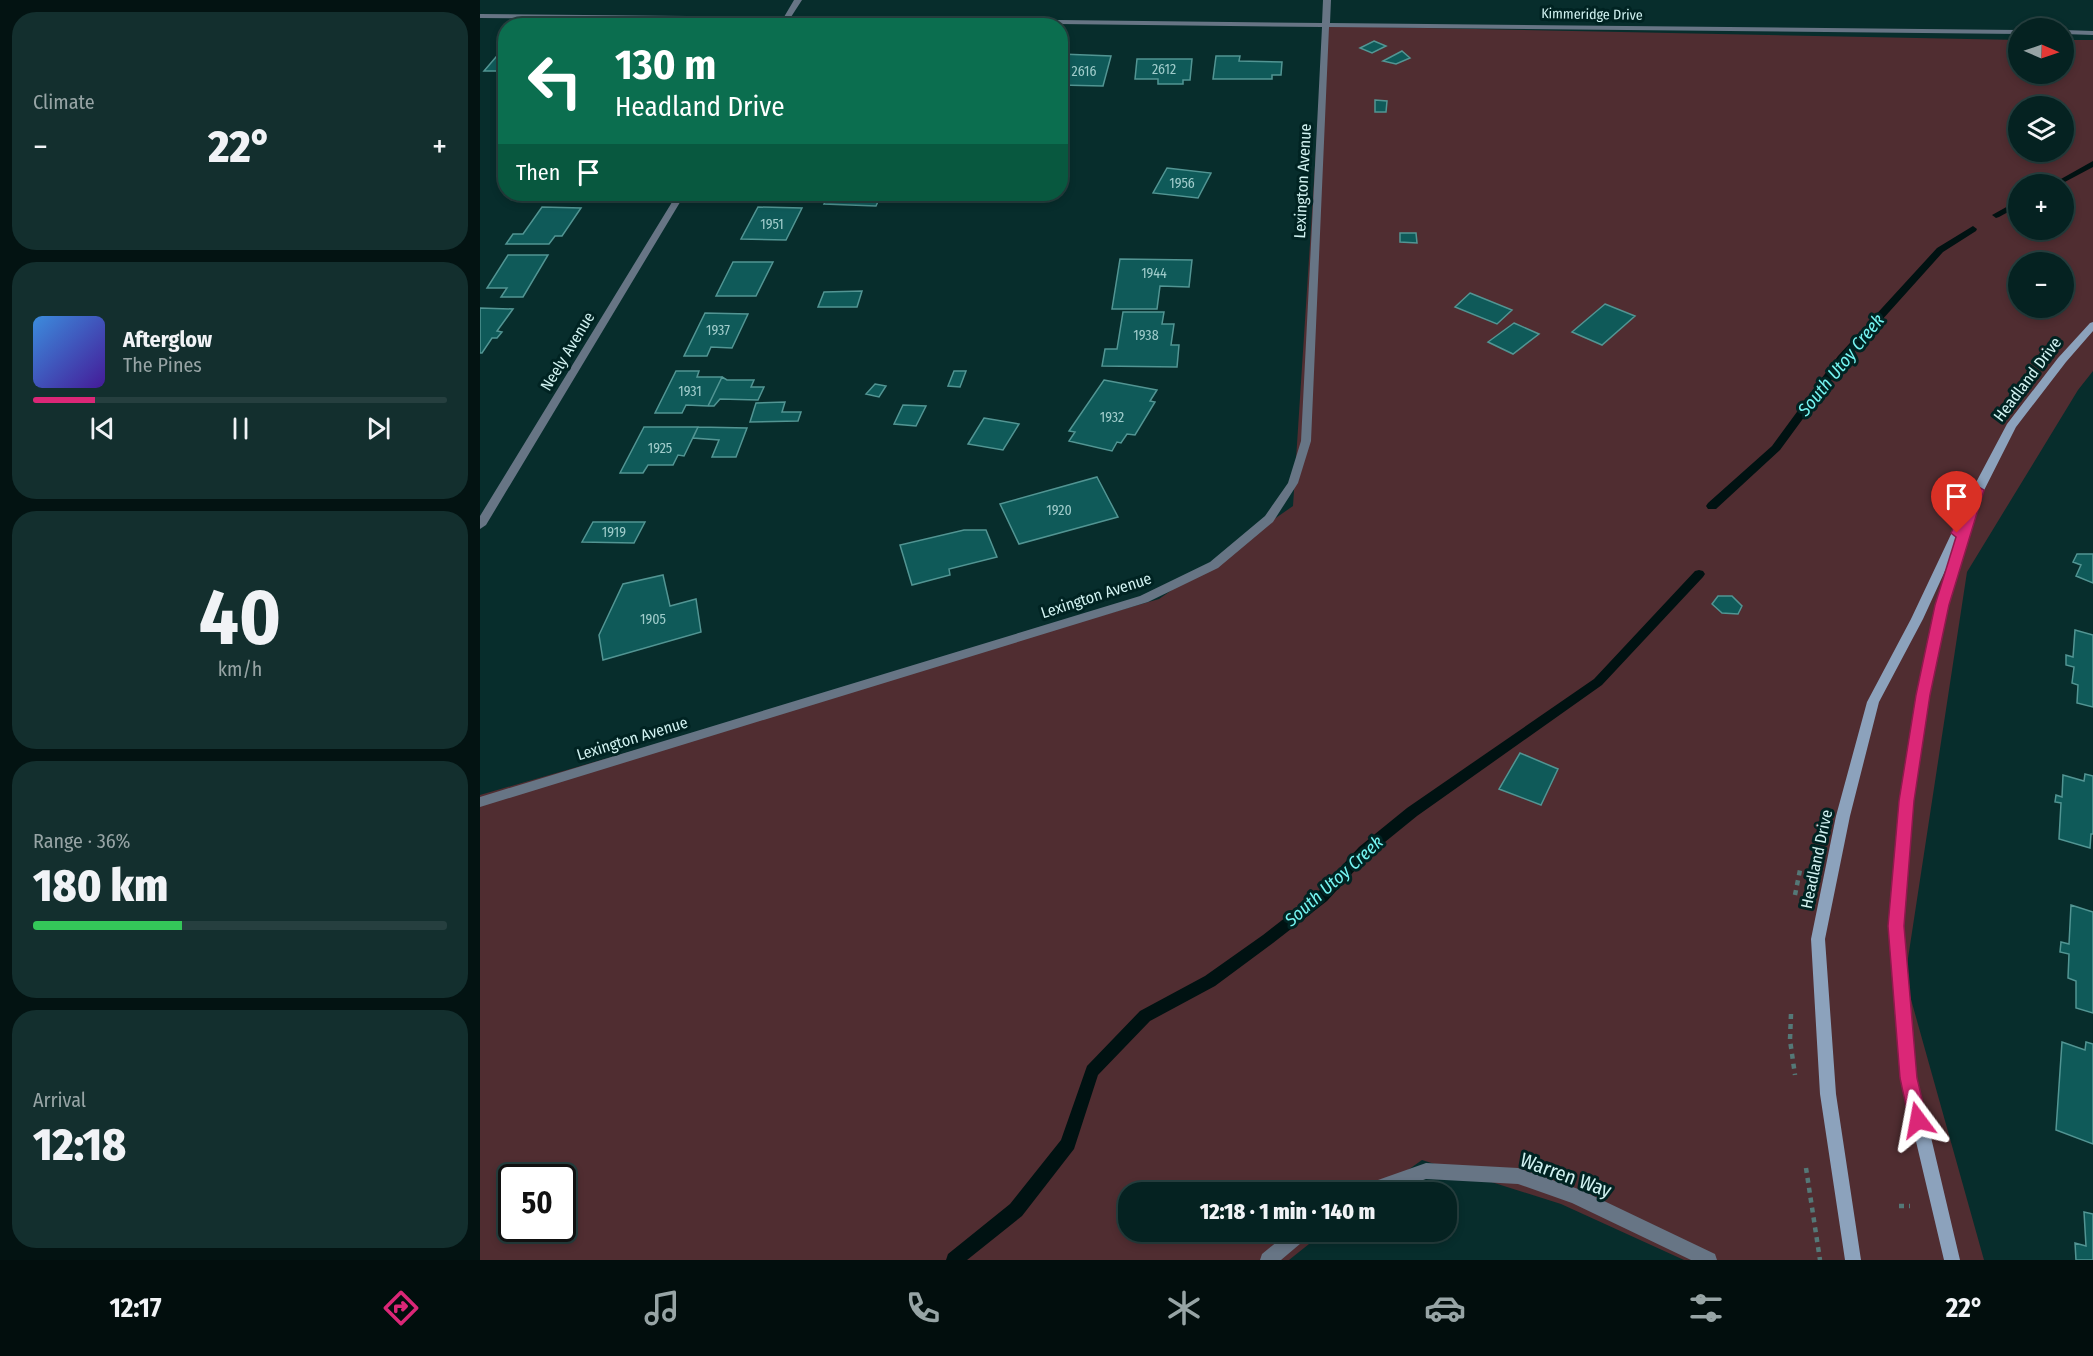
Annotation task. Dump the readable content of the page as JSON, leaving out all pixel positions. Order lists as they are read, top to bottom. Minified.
{"streets":{"main road":["Headland Drive"],"street":["Kimmeridge Drive","Lexington Avenue","Neely Avenue","Warren Way"]},"crossings":[["Kimmeridge Drive","Lexington Avenue"]],"water":["South Utoy Creek"],"house_numbers":["2612","2616","1956","1951","1944","1937","1938","1931","1932","1925","1920","1919","1905"],"north":"right","page":{"tile":["Climate",["40","km/h"],["Range · 36%","180 km"],["Arrival","12:18"]],"map_buttons":["+","−"],"turn":["130 m","Headland Drive"],"heat":["−","22°","+"],"then":"Then","song":["Afterglow","The Pines"],"limit":"50","trip":"12:18 · 1 min · 140 m","tabs":["12:17","22°"]}}
